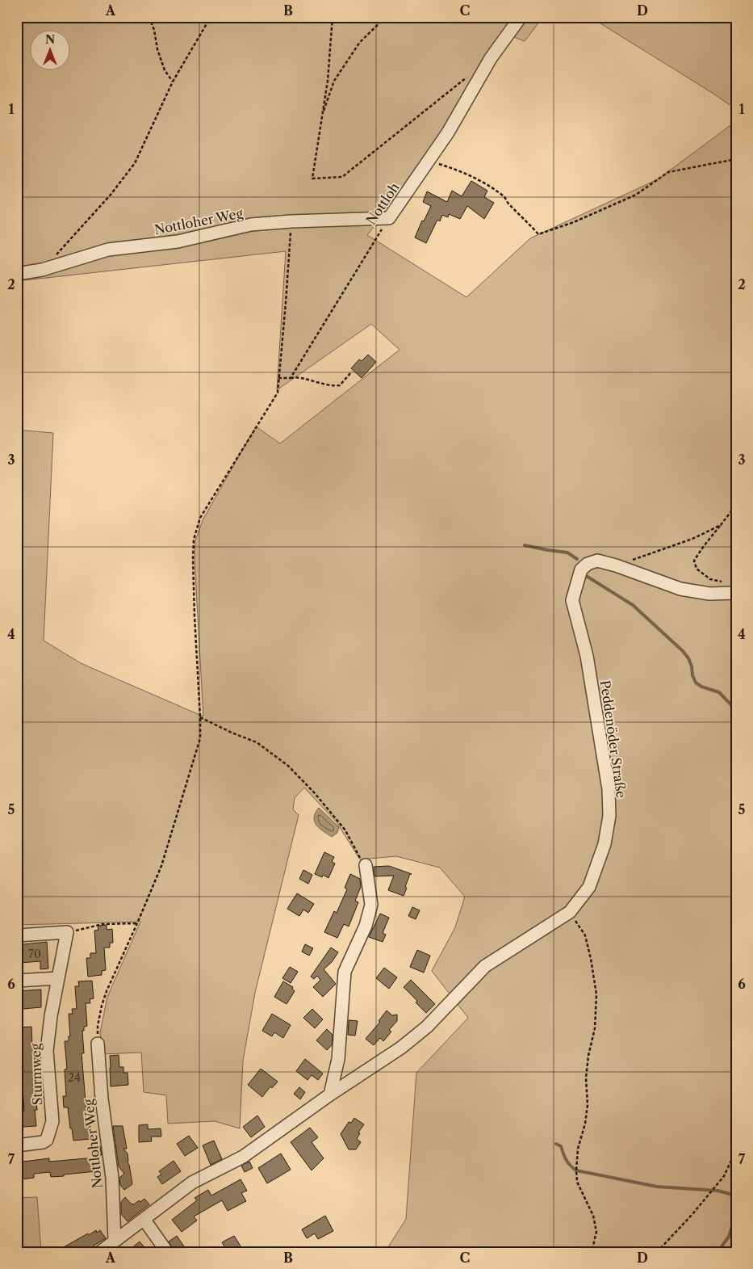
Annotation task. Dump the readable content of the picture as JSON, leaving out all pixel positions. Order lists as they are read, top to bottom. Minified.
{"streets":{"street":["Nottloh","Nottloher Weg","Peddenöder Straße","Sturmweg"]},"crossings":[["Nottloh","Nottloher Weg"],["Nottloher Weg","Peddenöder Straße"]],"house_numbers":["70","24"],"north":"top","grid":{"columns":["A","B","C","D"],"rows":["1","2","3","4","5","6","7"]}}
